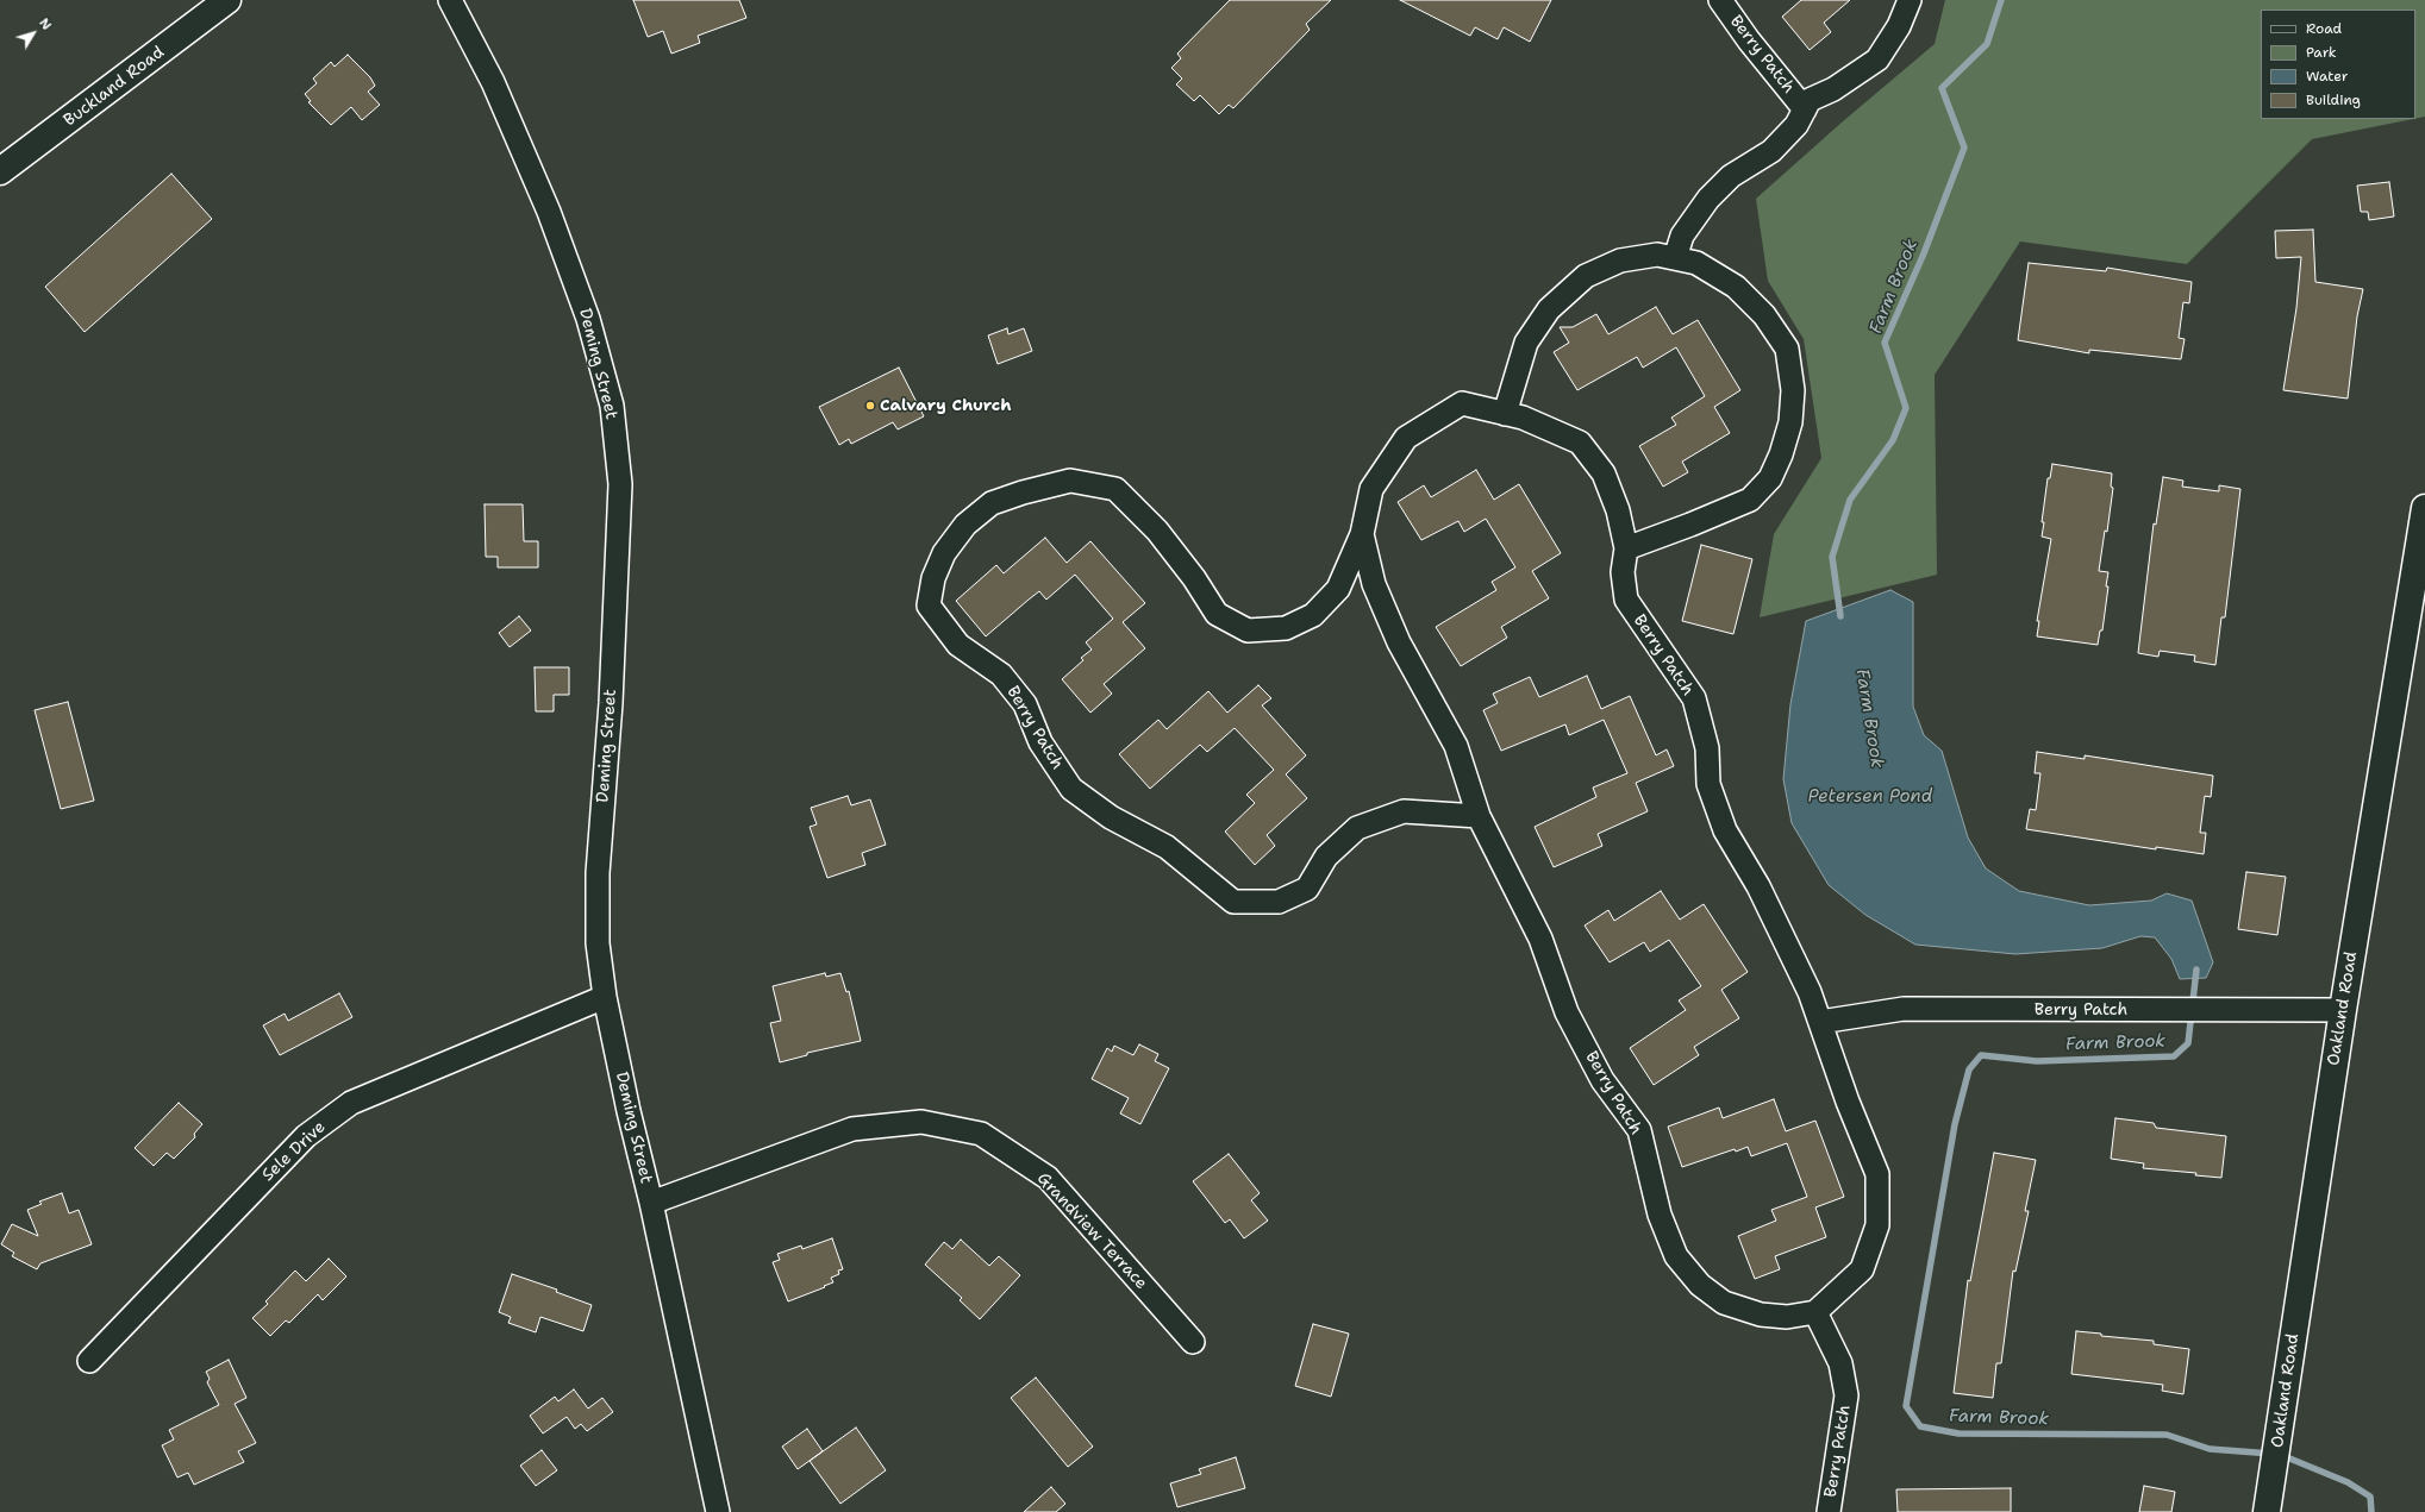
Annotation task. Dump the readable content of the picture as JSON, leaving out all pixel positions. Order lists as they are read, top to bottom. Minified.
{"streets":{"main road":["Buckland Road","Oakland Road"],"street":["Berry Patch","Deming Street","Sele Drive","Grandview Terrace"]},"crossings":[["Berry Patch","Oakland Road"],["Deming Street","Sele Drive"],["Deming Street","Grandview Terrace"]],"water":["Farm Brook","Petersen Pond"],"places":["Calvary Church"],"legend":["Road","Park","Water","Building"],"north":"top right"}
